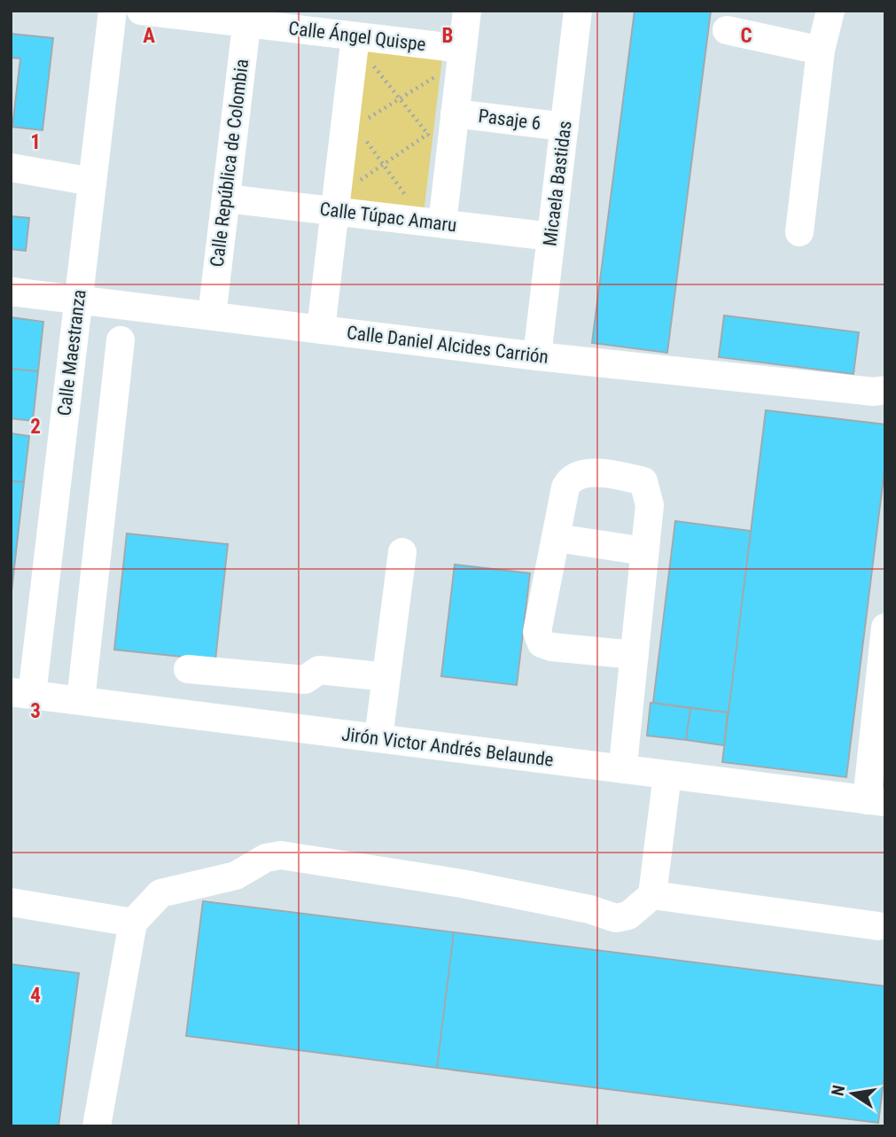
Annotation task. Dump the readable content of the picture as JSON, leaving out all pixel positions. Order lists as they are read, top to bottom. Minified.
{"streets":{"street":["Calle Ángel Quispe","Pasaje 6","Calle República de Colombia","Micaela Bastidas","Calle Túpac Amaru","Calle Daniel Alcides Carrión","Calle Maestranza","Jirón Victor Andrés Belaunde"]},"crossings":[["Calle Ángel Quispe","Calle República de Colombia"],["Pasaje 6","Micaela Bastidas"],["Calle República de Colombia","Calle Túpac Amaru"],["Calle República de Colombia","Calle Daniel Alcides Carrión"],["Micaela Bastidas","Calle Túpac Amaru"],["Micaela Bastidas","Calle Daniel Alcides Carrión"],["Calle Daniel Alcides Carrión","Calle Maestranza"],["Calle Maestranza","Jirón Victor Andrés Belaunde"]],"north":"left","grid":{"columns":["A","B","C"],"rows":["1","2","3","4"]}}
